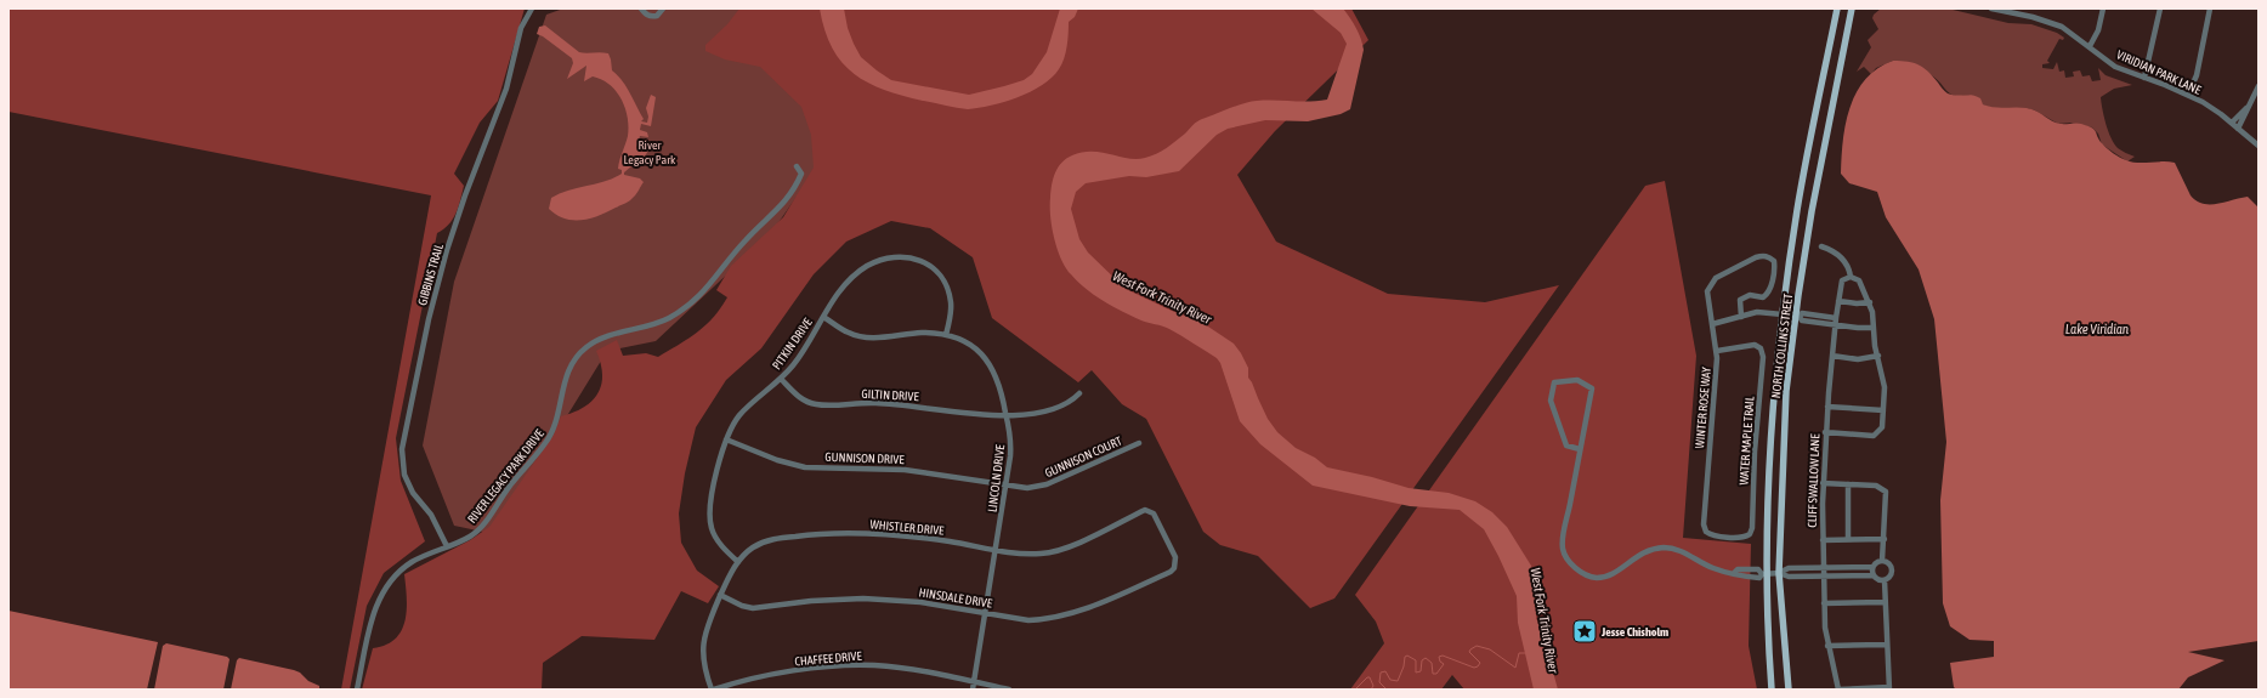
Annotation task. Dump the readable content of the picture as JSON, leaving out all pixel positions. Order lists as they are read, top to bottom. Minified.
{"streets":{"main road":["NORTH COLLINS STREET"],"street":["VIRIDIAN PARK LANE","GIBBINS TRAIL","PITKIN DRIVE","GILTIN DRIVE","WINTER ROSE WAY","WATER MAPLE TRAIL","GUNNISON COURT","GUNNISON DRIVE","RIVER LEGACY PARK DRIVE","LINCOLN DRIVE","CLIFF SWALLOW LANE","WHISTLER DRIVE","HINSDALE DRIVE","CHAFFEE DRIVE"]},"crossings":[["GIBBINS TRAIL","RIVER LEGACY PARK DRIVE"],["PITKIN DRIVE","GILTIN DRIVE"],["PITKIN DRIVE","GUNNISON DRIVE"],["PITKIN DRIVE","LINCOLN DRIVE"],["PITKIN DRIVE","WHISTLER DRIVE"],["GILTIN DRIVE","LINCOLN DRIVE"],["WINTER ROSE WAY","WATER MAPLE TRAIL"],["GUNNISON COURT","GUNNISON DRIVE"],["GUNNISON COURT","LINCOLN DRIVE"],["GUNNISON DRIVE","LINCOLN DRIVE"],["LINCOLN DRIVE","WHISTLER DRIVE"],["LINCOLN DRIVE","HINSDALE DRIVE"],["LINCOLN DRIVE","CHAFFEE DRIVE"],["WHISTLER DRIVE","HINSDALE DRIVE"],["WHISTLER DRIVE","CHAFFEE DRIVE"]],"water":["West Fork Trinity River","Lake Viridian"],"parks":["River Legacy Park"],"places":{"place":["Jesse Chisholm"]}}
